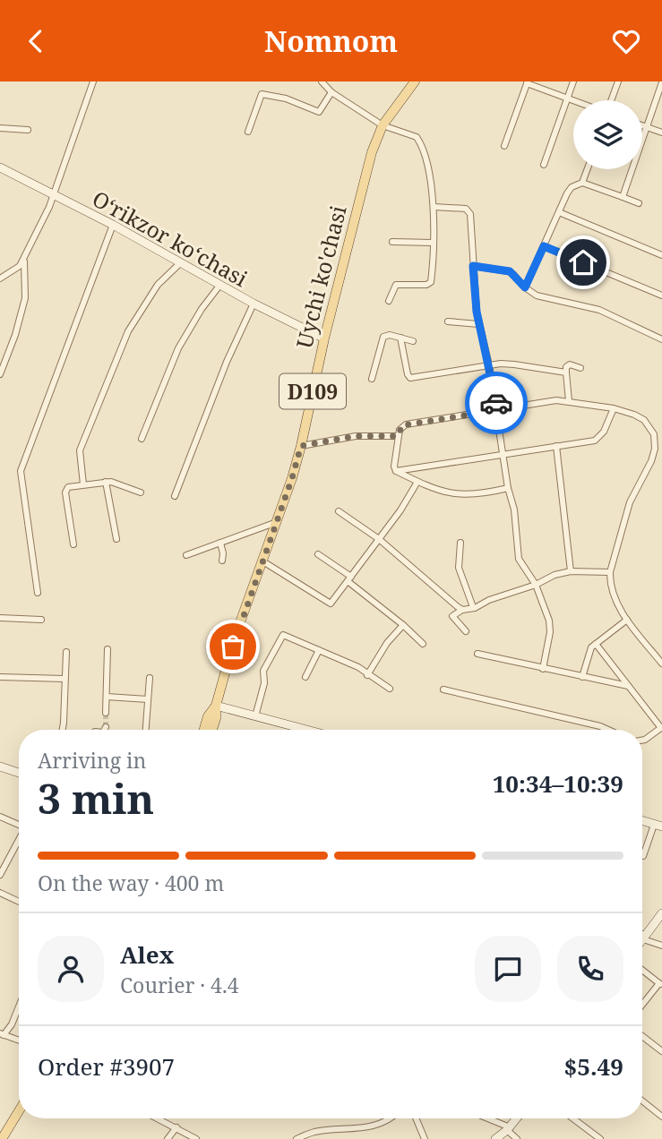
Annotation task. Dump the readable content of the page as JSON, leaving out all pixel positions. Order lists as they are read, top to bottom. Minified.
{"streets":{"main road":["Oʻrikzor koʻchasi","Uychi ko'chasi","D109"]},"crossings":[["Oʻrikzor koʻchasi","Uychi ko'chasi"]],"page":{"header":"Nomnom","heading":["3 min","Arriving in","10:34–10:39"],"panel":["Alex","Courier · 4.4","Order #3907","$5.49"],"bar":"On the way · 400 m"}}
